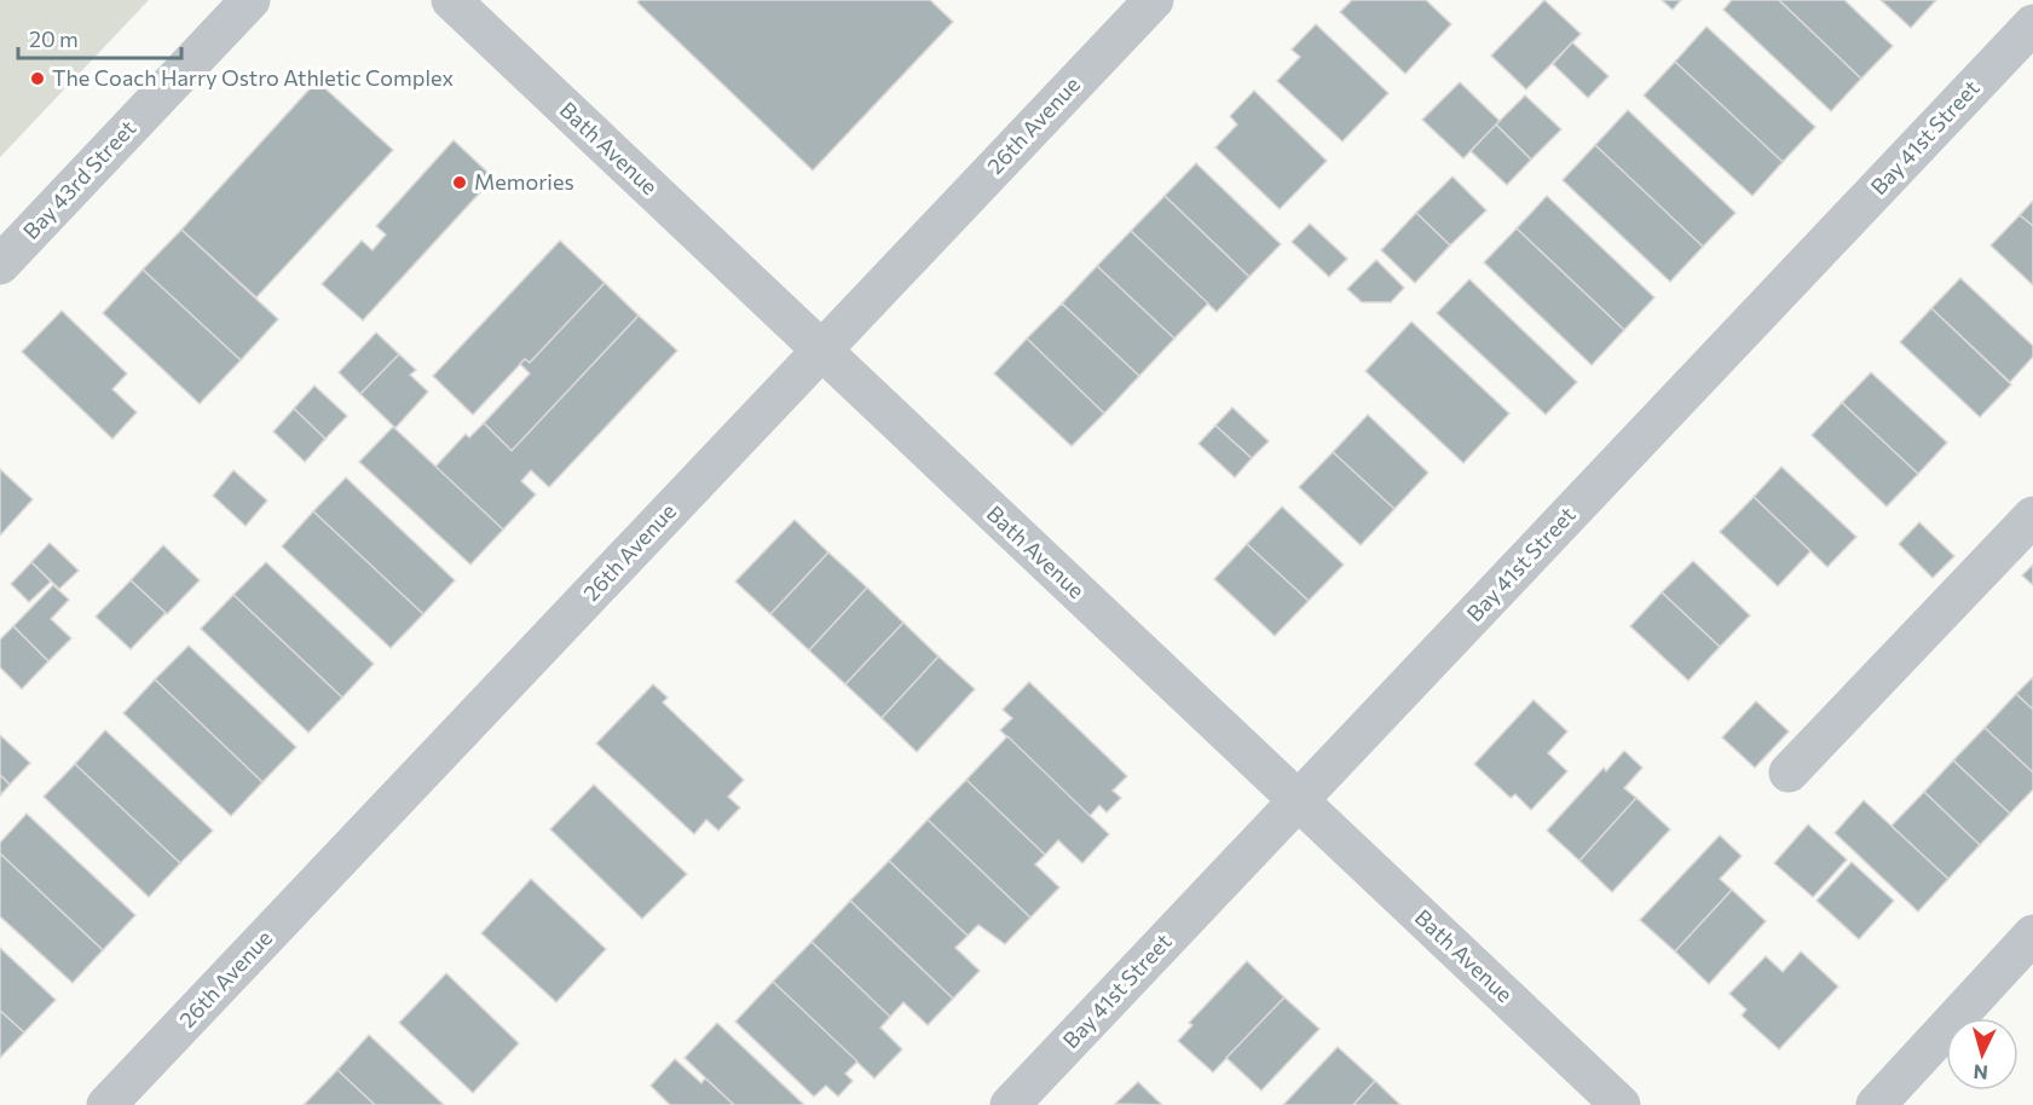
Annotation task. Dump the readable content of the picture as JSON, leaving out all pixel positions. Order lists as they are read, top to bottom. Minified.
{"streets":{"street":["26th Avenue","Bay 41st Street","Bath Avenue","Bay 43rd Street"]},"crossings":[["26th Avenue","Bath Avenue"],["Bay 41st Street","Bath Avenue"]],"places":["The Coach Harry Ostro Athletic Complex","Memories"],"scale_bar":"20 m","north":"bottom"}
